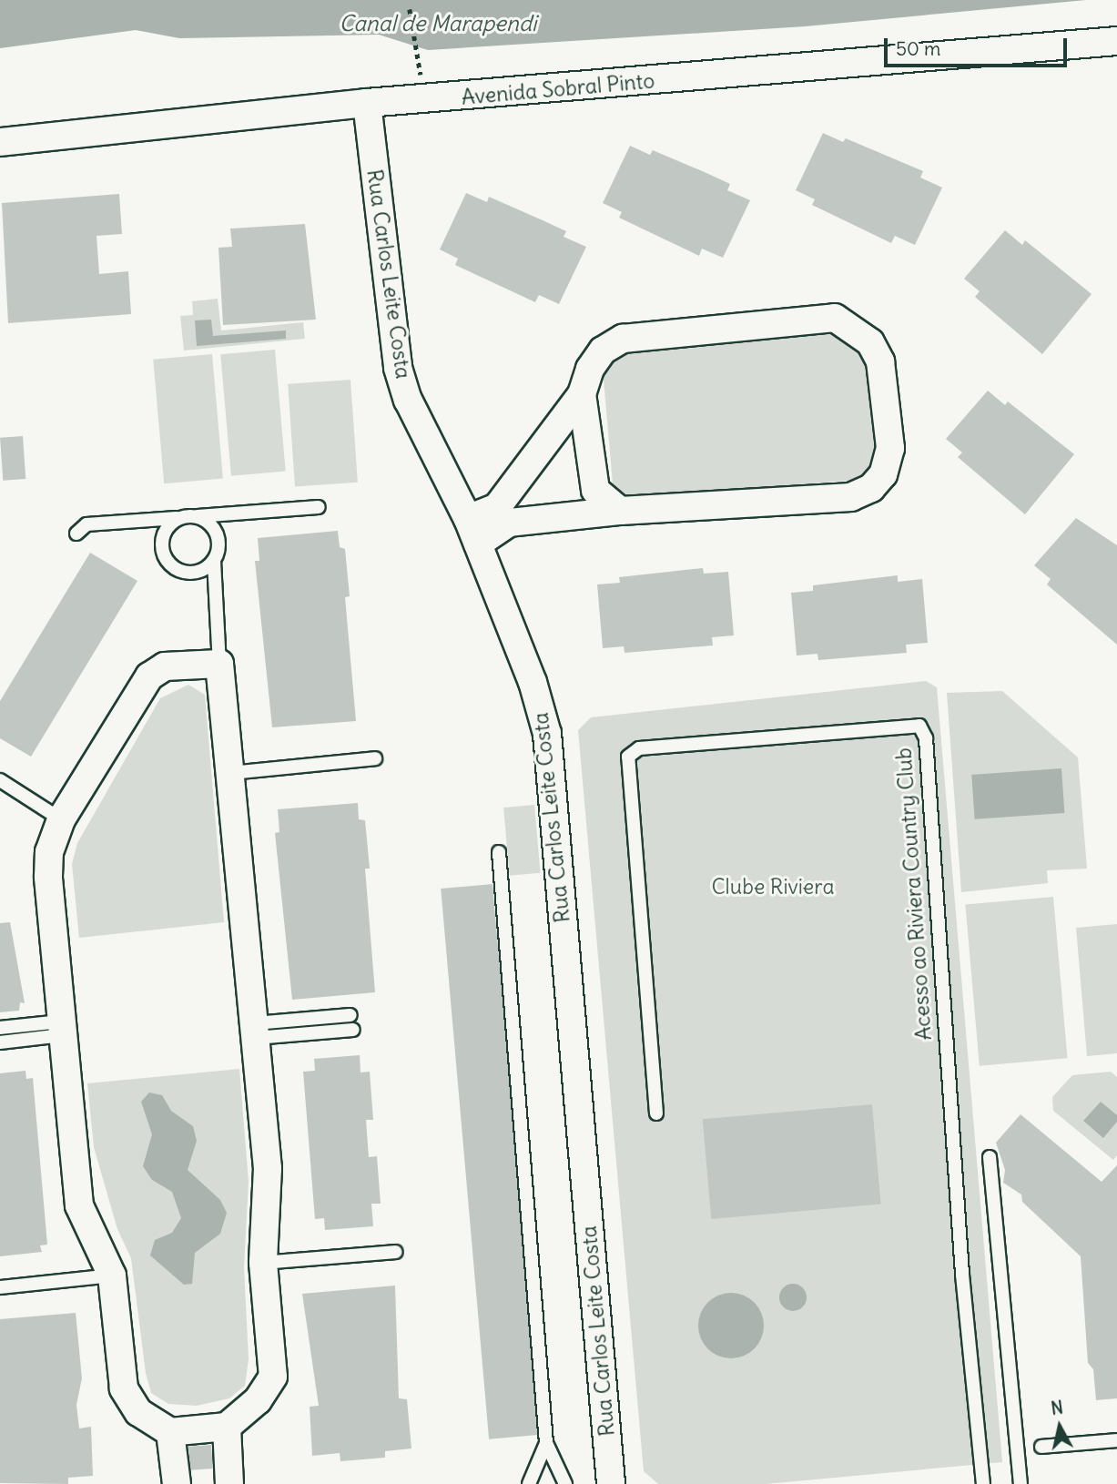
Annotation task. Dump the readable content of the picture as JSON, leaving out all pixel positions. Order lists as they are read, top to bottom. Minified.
{"streets":{"street":["Avenida Sobral Pinto","Rua Carlos Leite Costa"],"lane":["Acesso ao Riviera Country Club"]},"crossings":[["Avenida Sobral Pinto","Rua Carlos Leite Costa"]],"water":["Canal de Marapendi"],"parks":["Clube Riviera"],"scale_bar":"50 m","north":"top"}
